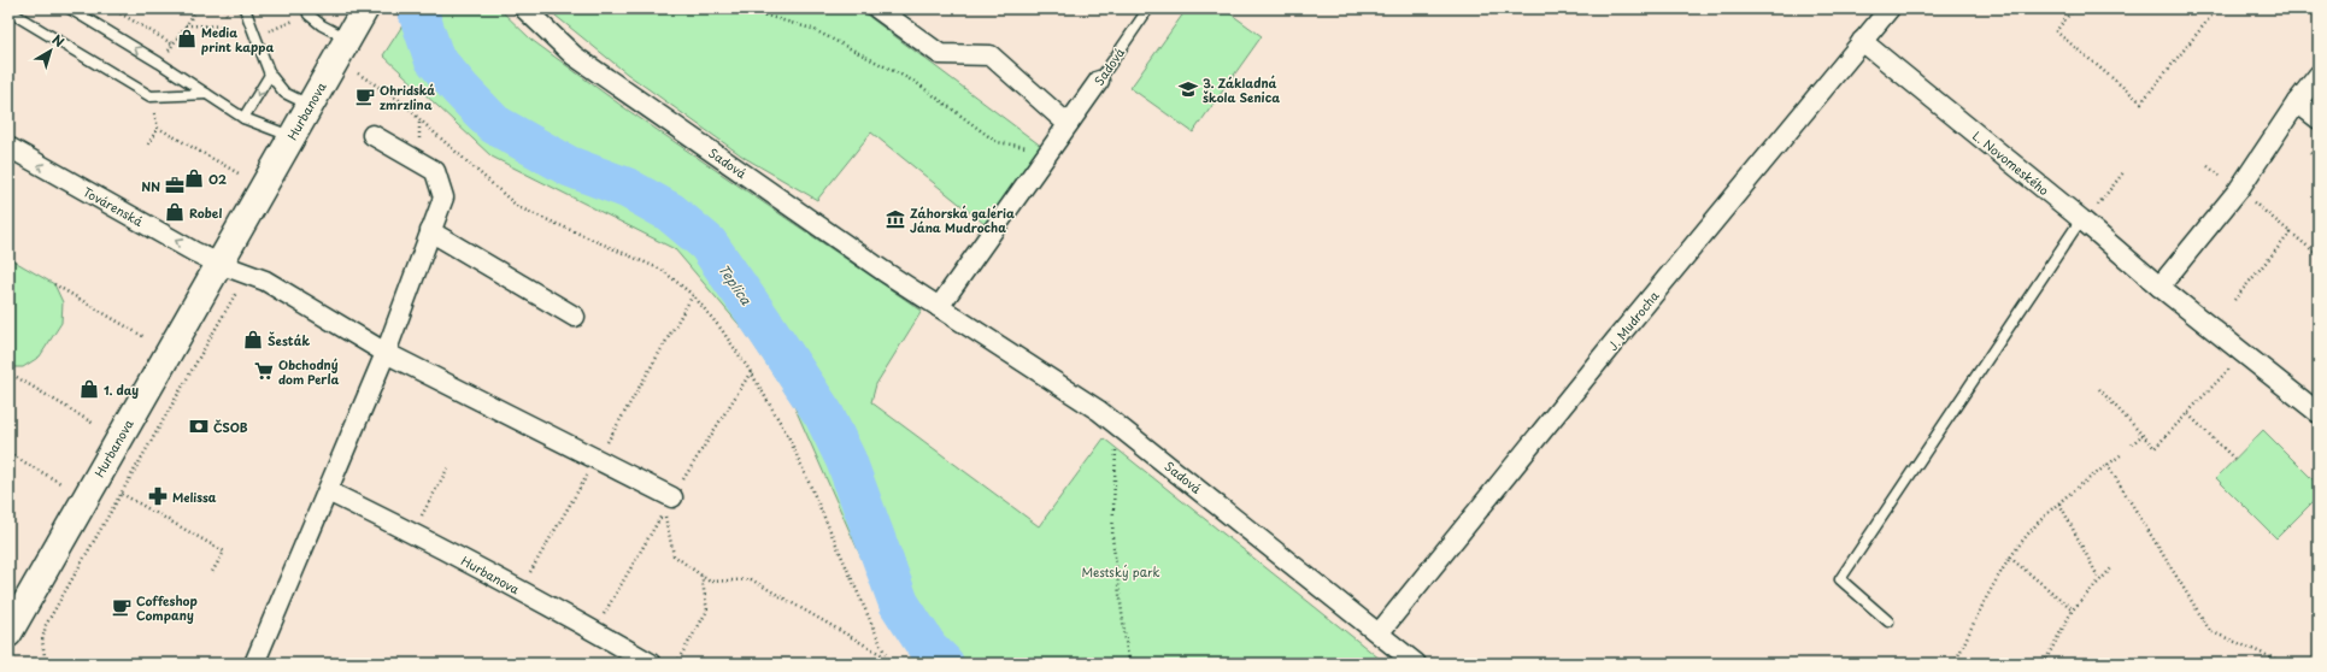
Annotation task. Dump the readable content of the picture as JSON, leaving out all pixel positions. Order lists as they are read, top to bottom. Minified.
{"streets":{"main road":["Hurbanova"],"street":["Sadová","L. Novomeského","Továrenská","J. Mudrocha"]},"crossings":[["Sadová","J. Mudrocha"],["Hurbanova","Továrenská"],["L. Novomeského","J. Mudrocha"]],"one_way":["Továrenská"],"water":["Teplica"],"parks":["Mestský park"],"places":{"shop":["Media print kappa","O2","Robel","Šesták","1. day"],"school or university":["3. Základná škola Senica"],"cafe":["Ohridská zmrzlina","Coffeshop Company"],"office":["NN"],"museum":["Záhorská galéria Jána Mudrocha"],"supermarket":["Obchodný dom Perla"],"bank":["ČSOB"],"pharmacy":["Melissa"]},"north":"top right"}
